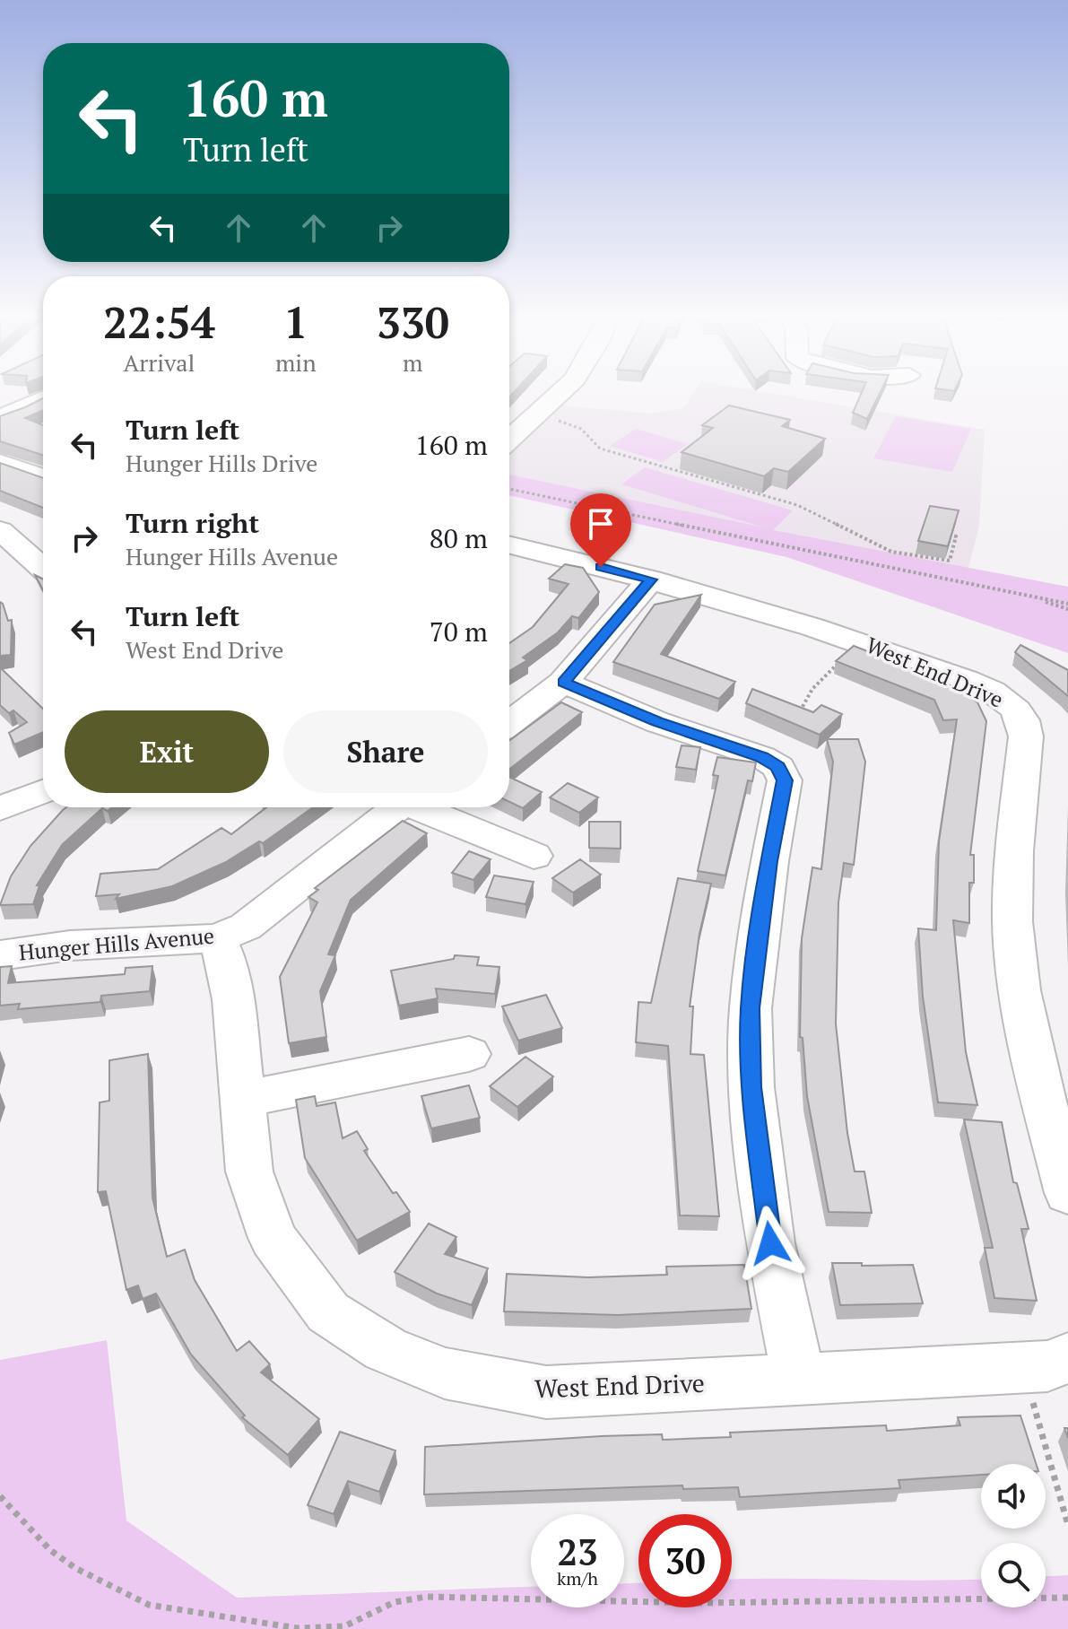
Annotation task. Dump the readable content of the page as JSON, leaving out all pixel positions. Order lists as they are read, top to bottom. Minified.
{"streets":{"street":["West End Drive","Hunger Hills Avenue"]},"crossings":[["West End Drive","Hunger Hills Avenue"]],"page":{"turn":["160 m","Turn left"],"eta":["22:54","Arrival","1","min","330","m"],"list":[{"name":"Turn left","note":"Hunger Hills Drive","value":"160 m"},{"name":"Turn right","note":"Hunger Hills Avenue","value":"80 m"},{"name":"Turn left","note":"West End Drive","value":"70 m"}],"buttons":["Exit","Share"],"speed":"23 km/h","limit":"30"}}
